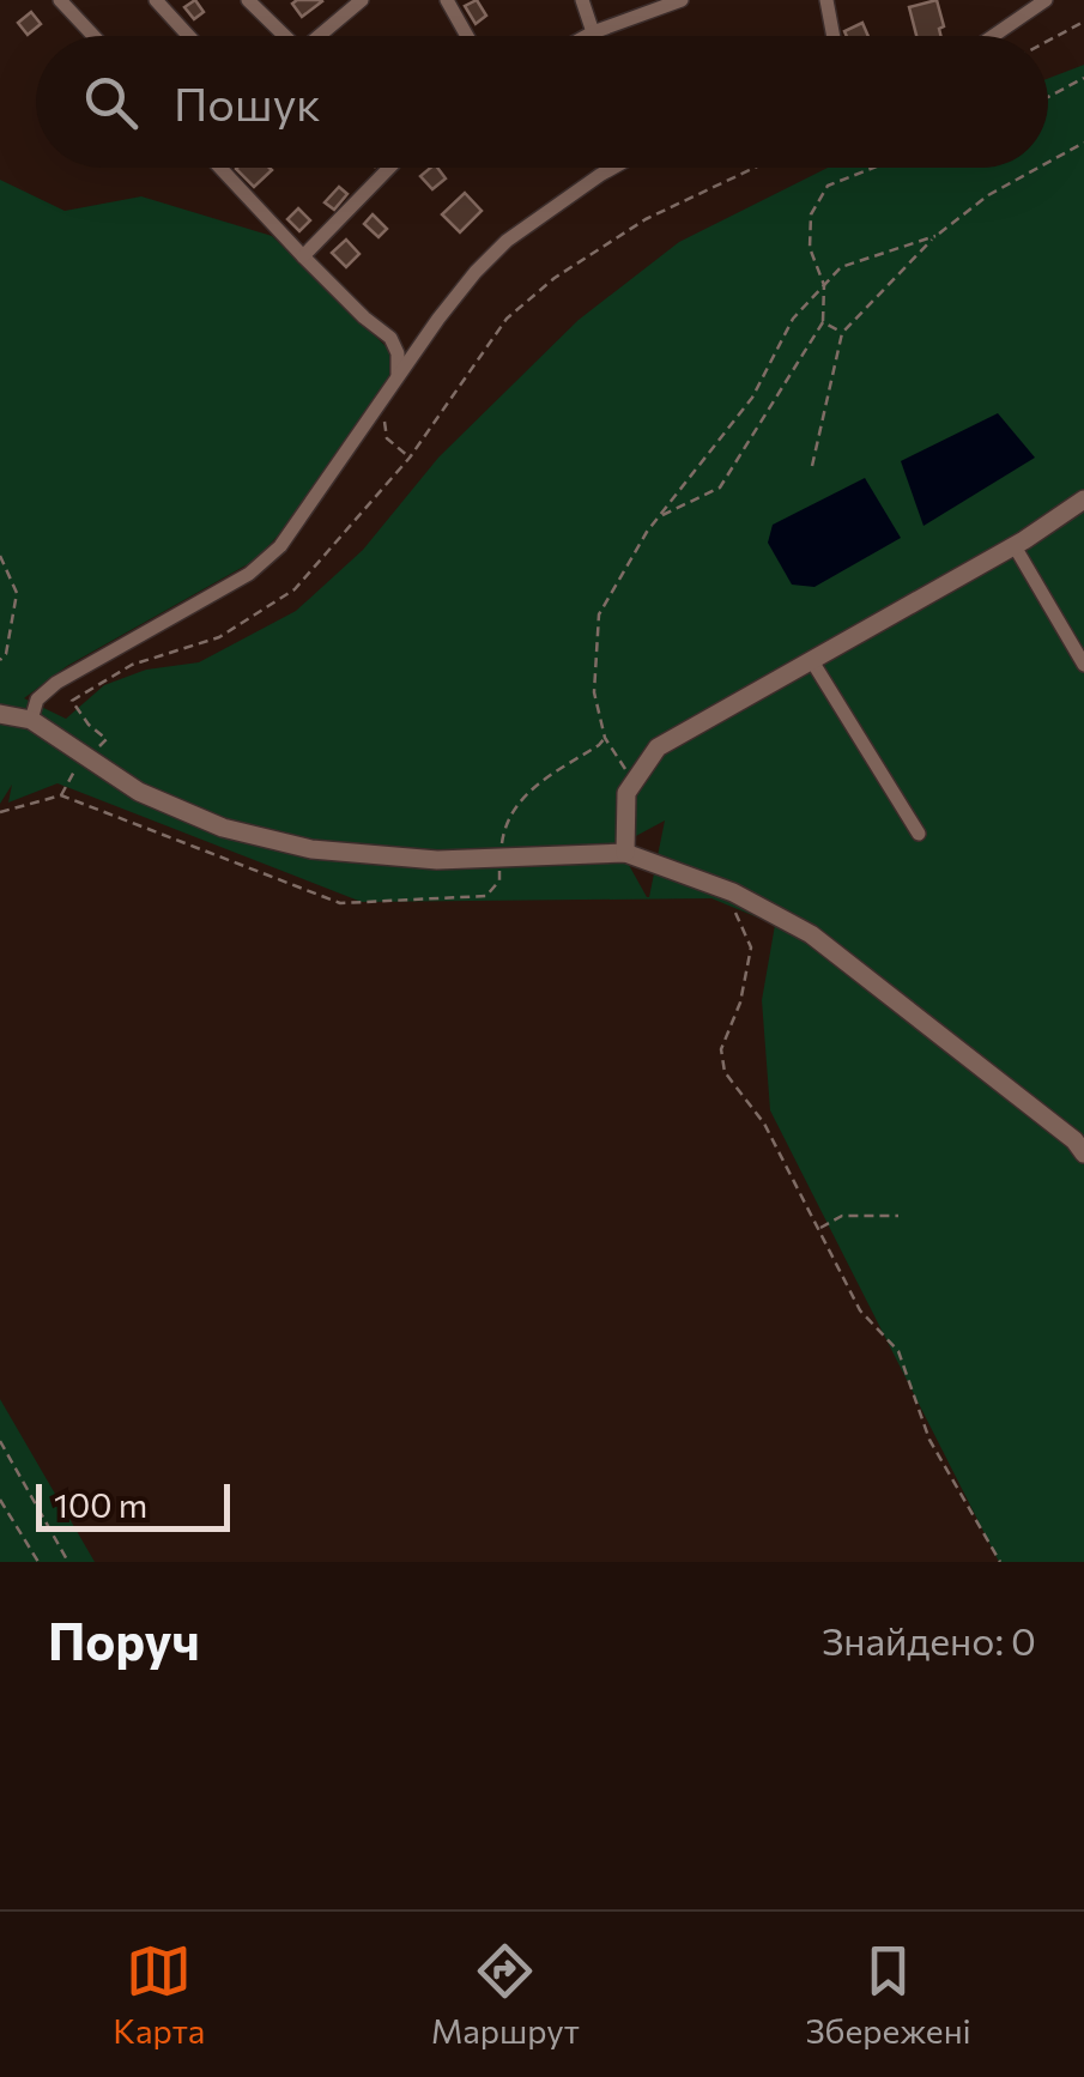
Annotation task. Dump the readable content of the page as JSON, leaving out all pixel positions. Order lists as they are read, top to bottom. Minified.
{"scale_bar":"100 m","page":{"search":"Пошук","scale":"100 m","heading":["Поруч","Знайдено: 0"],"nav":["Карта","Маршрут","Збережені"]}}
